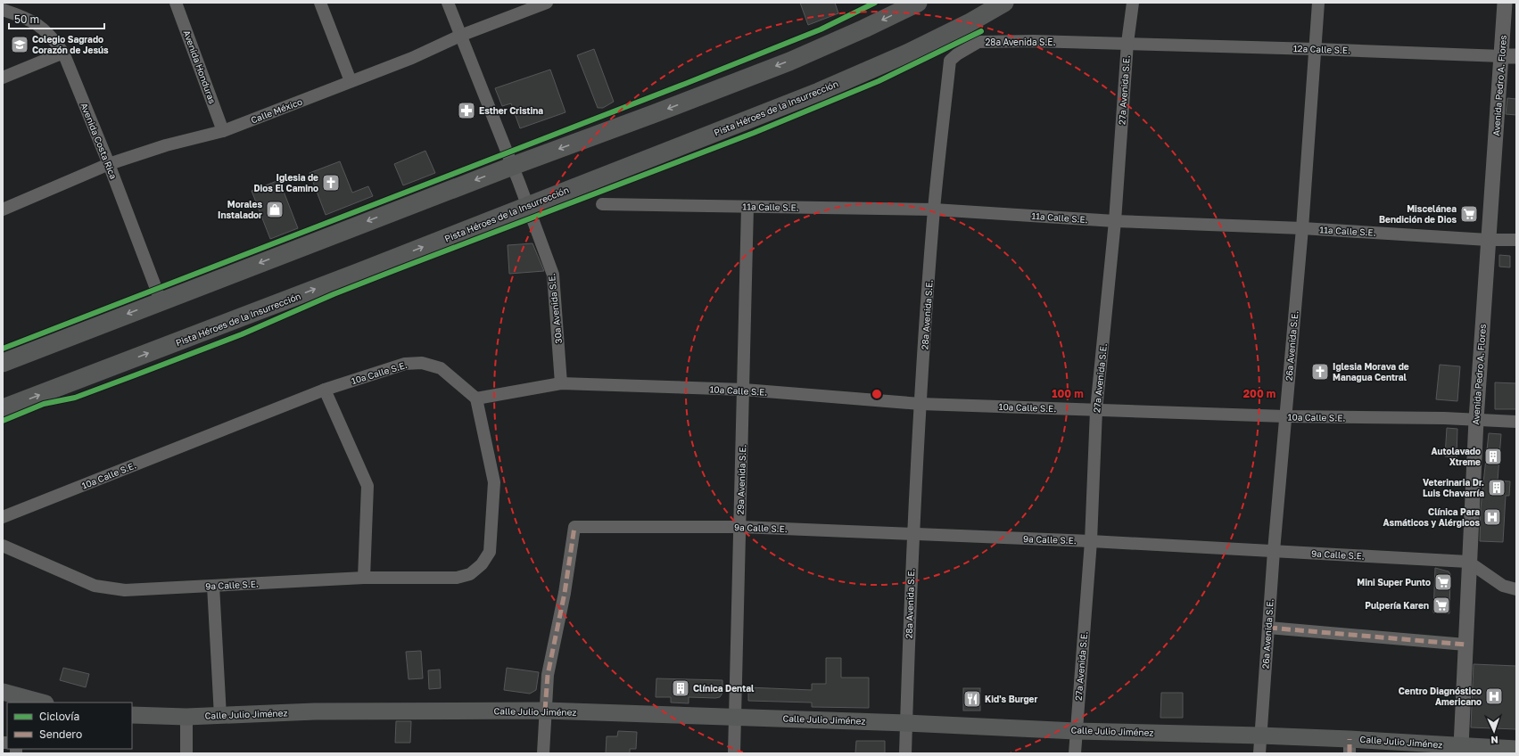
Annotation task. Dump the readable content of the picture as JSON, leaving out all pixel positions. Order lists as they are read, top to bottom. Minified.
{"streets":{"main road":["Pista Héroes de la Insurrección","Calle Julio Jiménez"],"street":["28a Avenida S.E.","12a Calle S.E.","Avenida Honduras","Avenida Pedro A. Flores","27a Avenida S.E.","Calle México","Avenida Costa Rica","11a Calle S.E.","30a Avenida S.E.","26a Avenida S.E.","10a Calle S.E.","29a Avenida S.E.","9a Calle S.E."]},"crossings":[["28a Avenida S.E.","12a Calle S.E."],["28a Avenida S.E.","27a Avenida S.E."],["28a Avenida S.E.","11a Calle S.E."],["28a Avenida S.E.","10a Calle S.E."],["28a Avenida S.E.","9a Calle S.E."],["28a Avenida S.E.","Calle Julio Jiménez"],["12a Calle S.E.","Avenida Pedro A. Flores"],["12a Calle S.E.","27a Avenida S.E."],["12a Calle S.E.","26a Avenida S.E."],["Avenida Honduras","Calle México"],["Avenida Pedro A. Flores","11a Calle S.E."],["Avenida Pedro A. Flores","10a Calle S.E."],["Avenida Pedro A. Flores","9a Calle S.E."],["Avenida Pedro A. Flores","Calle Julio Jiménez"],["27a Avenida S.E.","11a Calle S.E."],["27a Avenida S.E.","10a Calle S.E."],["27a Avenida S.E.","9a Calle S.E."],["27a Avenida S.E.","Calle Julio Jiménez"],["Pista Héroes de la Insurrección","30a Avenida S.E."],["Calle México","Avenida Costa Rica"],["Calle México","30a Avenida S.E."],["11a Calle S.E.","26a Avenida S.E."],["11a Calle S.E.","29a Avenida S.E."],["30a Avenida S.E.","10a Calle S.E."],["26a Avenida S.E.","10a Calle S.E."],["26a Avenida S.E.","9a Calle S.E."],["26a Avenida S.E.","Calle Julio Jiménez"],["10a Calle S.E.","29a Avenida S.E."],["10a Calle S.E.","9a Calle S.E."],["29a Avenida S.E.","9a Calle S.E."],["29a Avenida S.E.","Calle Julio Jiménez"],["9a Calle S.E.","Calle Julio Jiménez"]],"places":{"school or university":["Colegio Sagrado Corazón de Jesús"],"pharmacy":["Esther Cristina"],"church":["Iglesia de Dios El Camino","Iglesia Morava de Managua Central"],"shop":["Morales Instalador"],"supermarket":["Miscelánea Bendición de Dios","Mini Super Punto","Pulpería Karen"],"building":["Autolavado Xtreme","Veterinaria Dr. Luis Chavarría","Clínica Dental"],"hospital":["Clínica Para Asmáticos y Alérgicos","Centro Diagnóstico Americano"],"restaurant":["Kid's Burger"]},"legend":["Ciclovía","Sendero"],"scale_bar":"50 m","north":"bottom","rings":["100 m","200 m"]}
